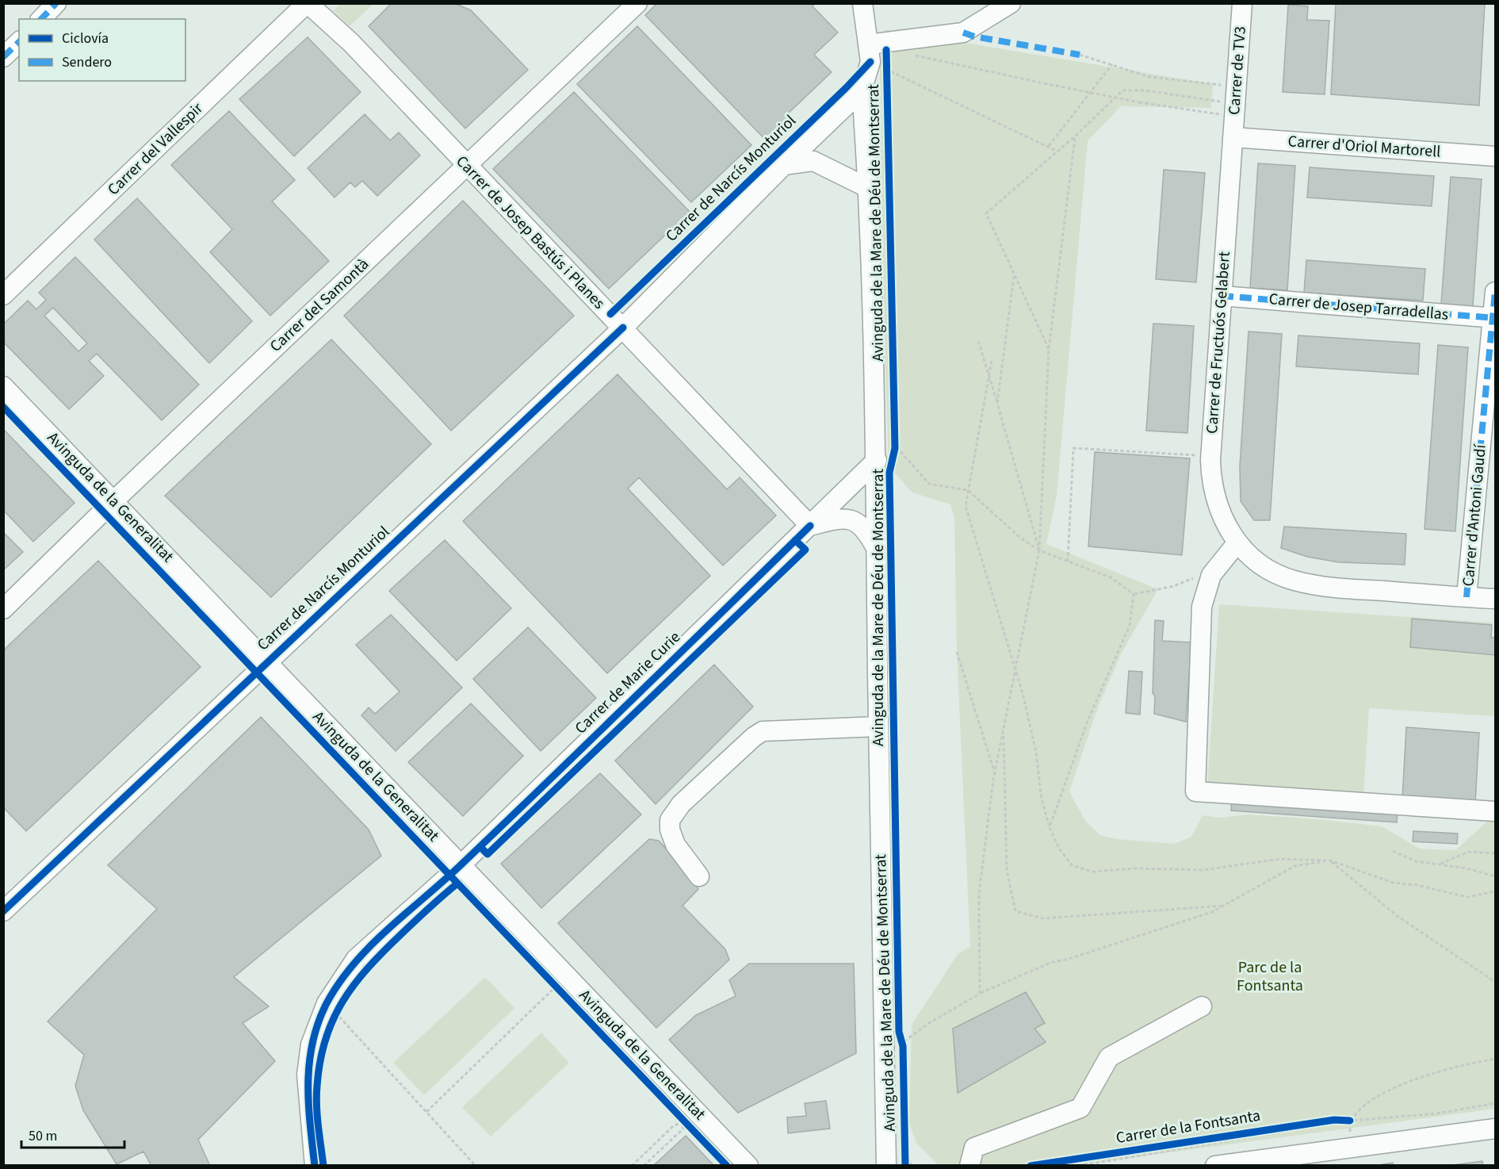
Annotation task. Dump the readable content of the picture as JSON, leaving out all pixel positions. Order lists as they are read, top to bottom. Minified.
{"streets":{"street":["Carrer de TV3","Carrer d'Oriol Martorell","Carrer del Vallespir","Carrer de Narcís Monturiol","Avinguda de la Mare de Déu de Montserrat","Carrer de Josep Bastús i Planes","Carrer del Samontà","Carrer de Josep Tarradellas","Carrer de Fructuós Gelabert","Avinguda de la Generalitat","Carrer d'Antoni Gaudí","Carrer de Marie Curie"],"cycle path":["Carrer de la Fontsanta"]},"crossings":[["Carrer de TV3","Carrer d'Oriol Martorell"],["Carrer de TV3","Carrer de Fructuós Gelabert"],["Carrer d'Oriol Martorell","Carrer de Fructuós Gelabert"],["Carrer del Vallespir","Carrer de Josep Bastús i Planes"],["Carrer de Narcís Monturiol","Avinguda de la Mare de Déu de Montserrat"],["Carrer de Narcís Monturiol","Carrer de Josep Bastús i Planes"],["Carrer de Narcís Monturiol","Avinguda de la Generalitat"],["Avinguda de la Mare de Déu de Montserrat","Carrer de Marie Curie"],["Carrer de Josep Bastús i Planes","Carrer del Samontà"],["Carrer de Josep Bastús i Planes","Carrer de Marie Curie"],["Carrer del Samontà","Avinguda de la Generalitat"],["Carrer de Josep Tarradellas","Carrer de Fructuós Gelabert"],["Carrer de Josep Tarradellas","Carrer d'Antoni Gaudí"],["Carrer de Fructuós Gelabert","Carrer d'Antoni Gaudí"],["Avinguda de la Generalitat","Carrer de Marie Curie"]],"parks":["Parc de la Fontsanta"],"legend":["Ciclovía","Sendero"],"scale_bar":"50 m"}
